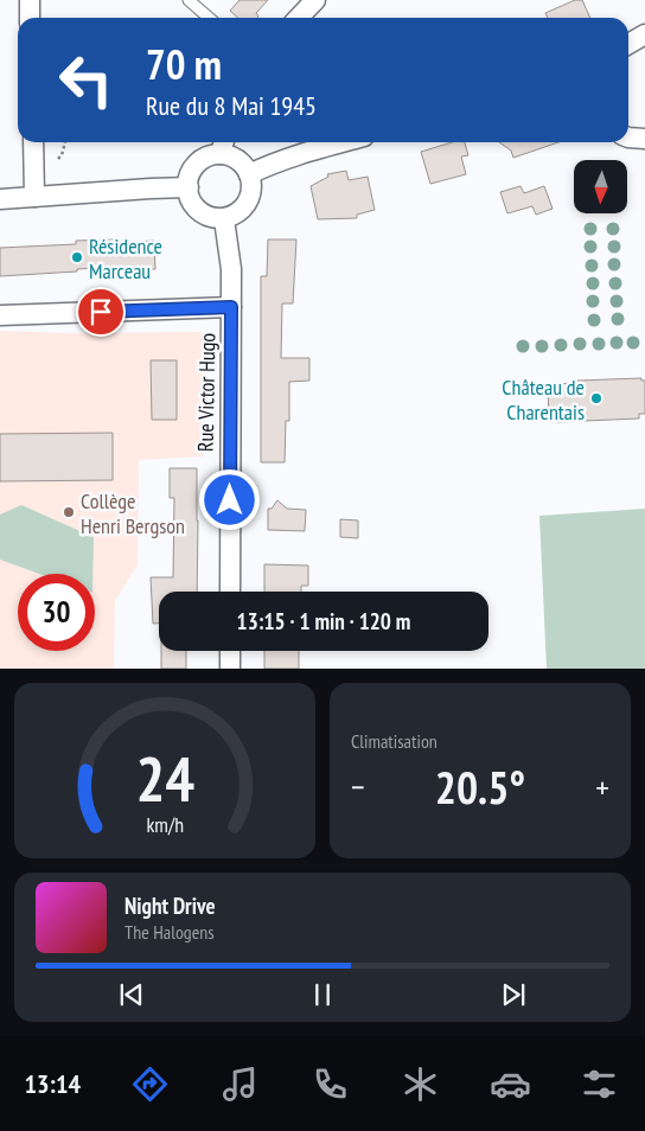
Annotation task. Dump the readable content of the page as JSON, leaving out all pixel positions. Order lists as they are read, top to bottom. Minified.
{"streets":{"street":["Rue Victor Hugo"]},"places":["Résidence Marceau","Château de Charentais","Collège Henri Bergson"],"north":"bottom","page":{"turn":["70 m","Rue du 8 Mai 1945"],"limit":"30","trip":"13:15 · 1 min · 120 m","tile":"Climatisation","heat":["−","20.5°","+"],"song":["Night Drive","The Halogens"],"tabs":"13:14","gauge":["24","km/h"]}}
